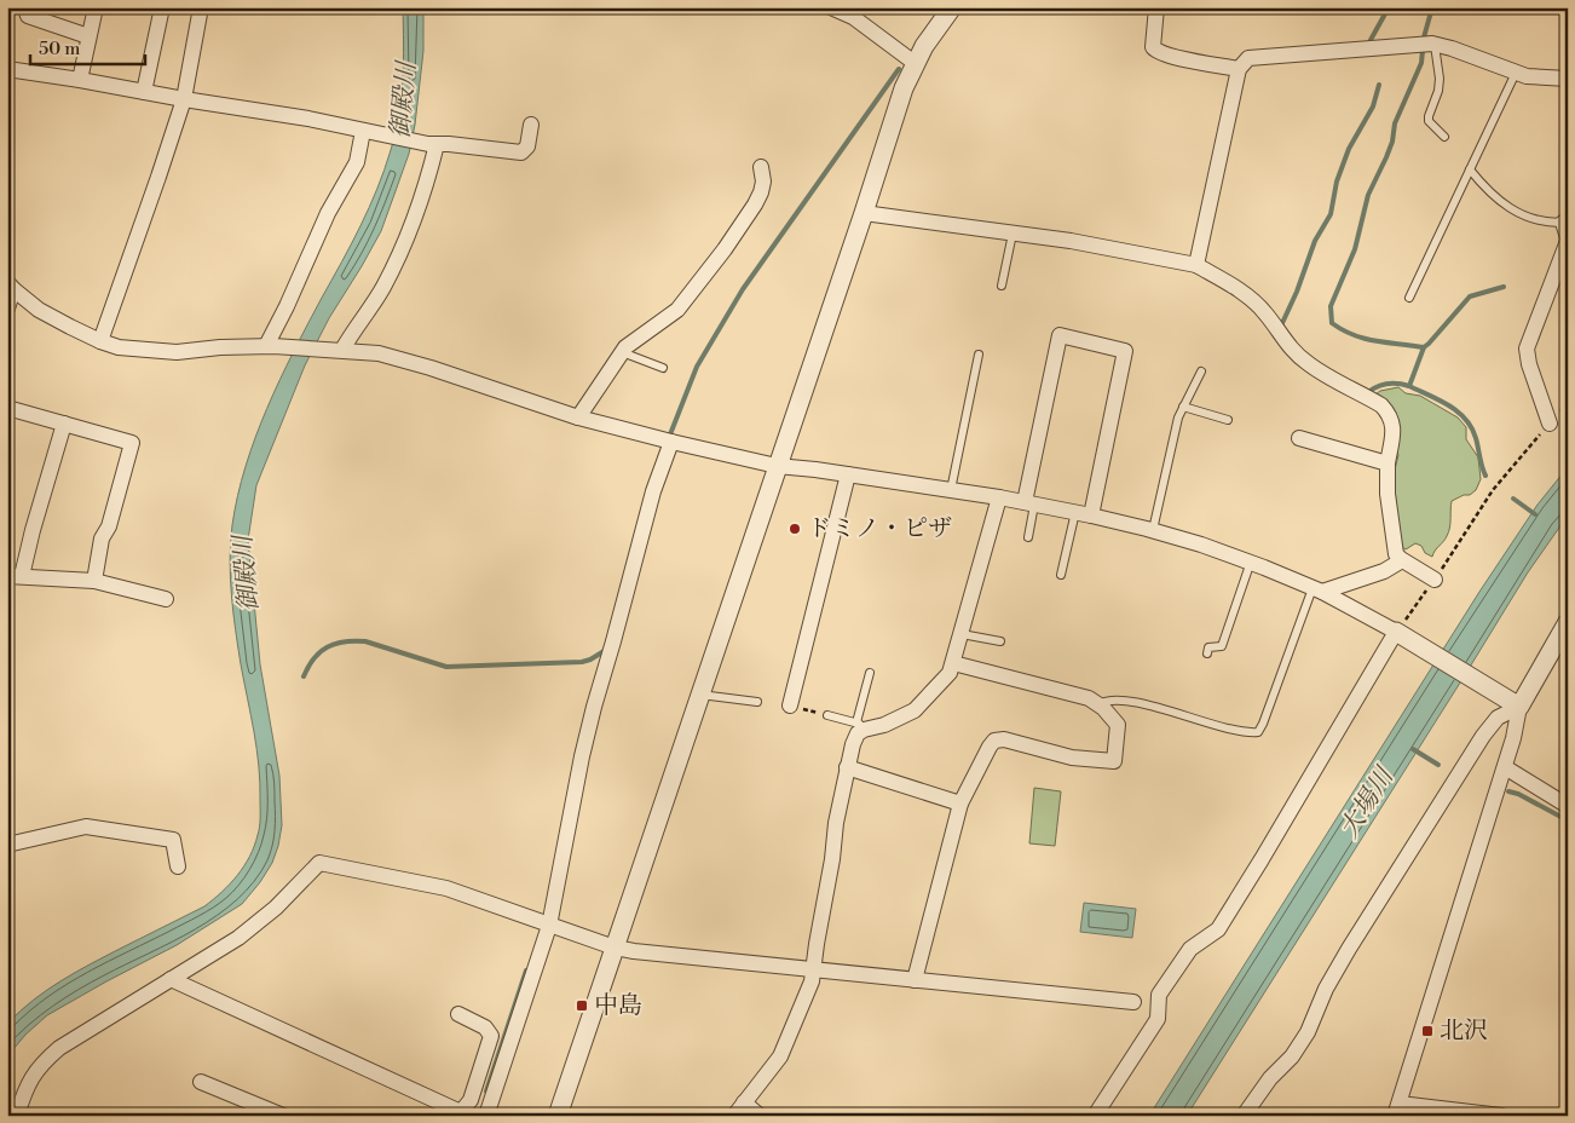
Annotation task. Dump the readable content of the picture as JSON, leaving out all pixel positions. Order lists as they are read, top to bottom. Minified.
{"water":["御殿川","大場川"],"places":{"other":["ドミノ・ピザ"],"transit":["中島","北沢"]},"scale_bar":"50 m"}
